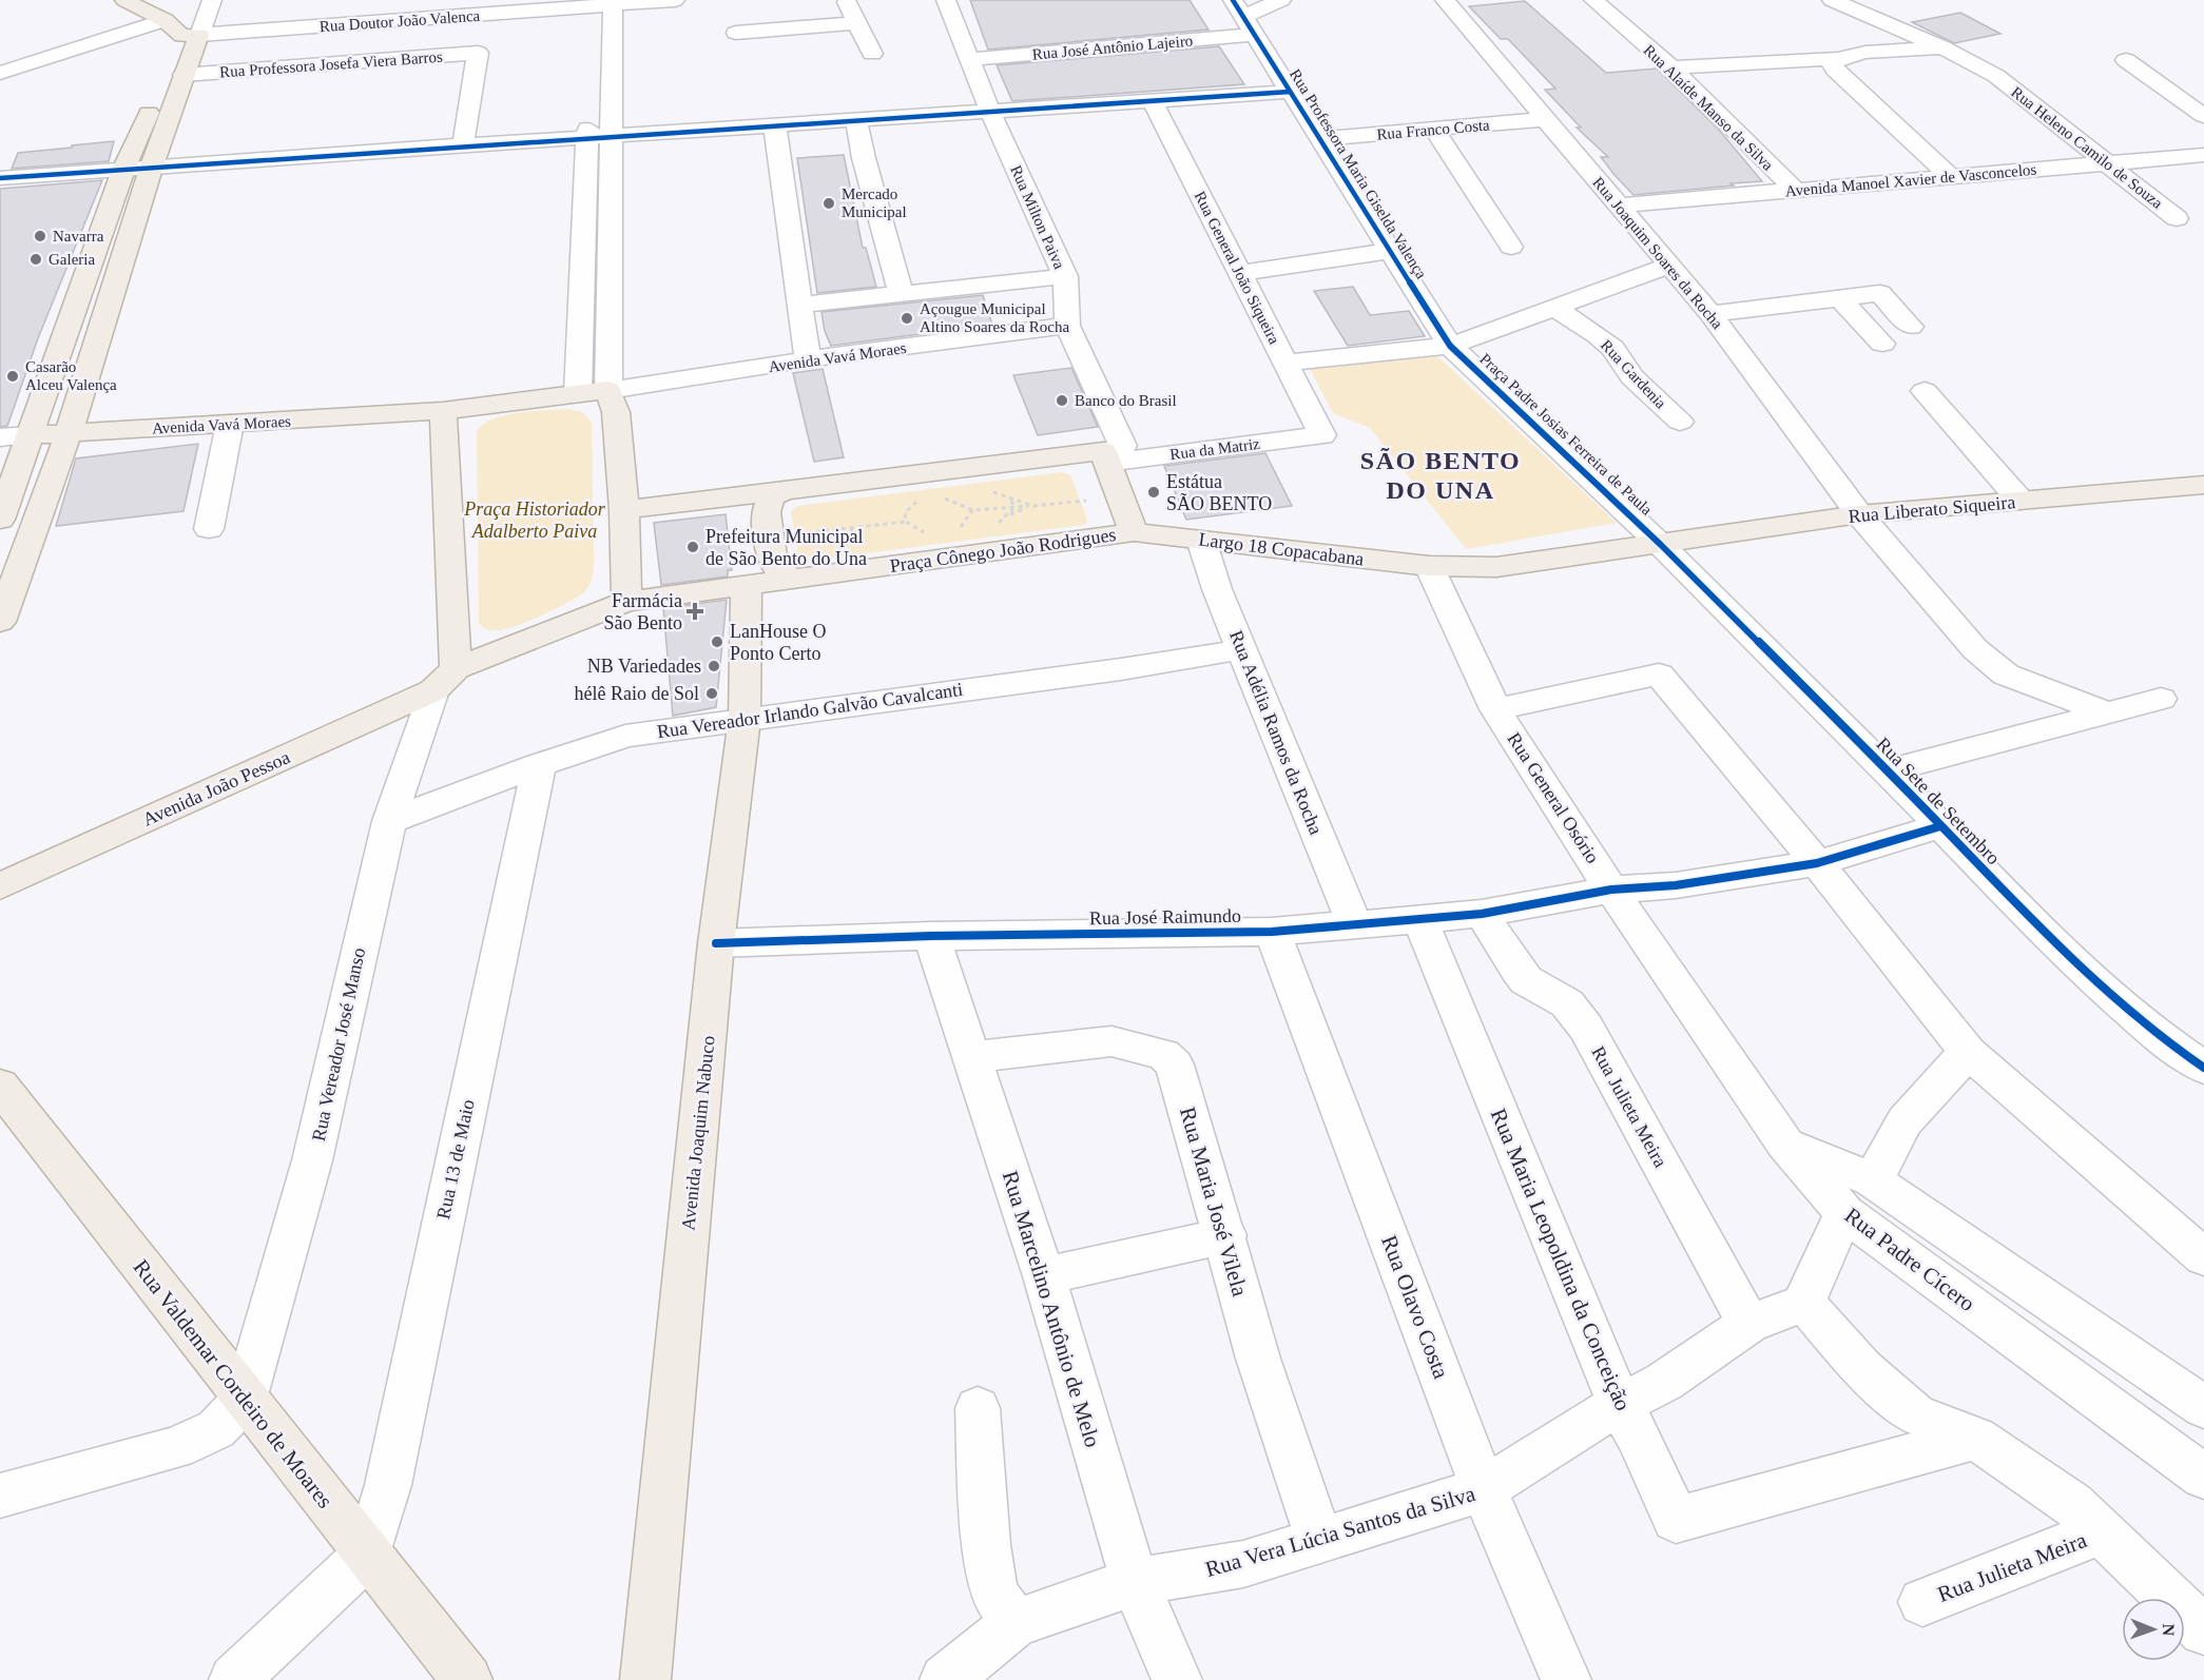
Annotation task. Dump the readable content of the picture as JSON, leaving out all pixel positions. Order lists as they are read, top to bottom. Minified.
{"streets":{"main road":["Avenida Vavá Moraes","Praça Padre Josias Ferreira de Paula","Rua Liberato Siqueira","Largo 18 Copacabana","Praça Cônego João Rodrigues","Avenida João Pessoa","Avenida Joaquim Nabuco","Rua Valdemar Cordeiro de Moares"],"street":["Rua Doutor João Valenca","Rua José Antônio Lajeiro","Rua Professora Josefa Viera Barros","Rua Alaíde Manso da Silva","Rua Franco Costa","Rua Heleno Camilo de Souza","Rua Professora Maria Giselda Valença","Avenida Manoel Xavier de Vasconcelos","Rua Milton Paiva","Rua Joaquim Soares da Rocha","Rua General João Siqueira","Rua Gardenia","Rua da Matriz","Rua Vereador Irlando Galvão Cavalcanti","Rua Adélia Ramos da Rocha","Rua General Osório","Rua Sete de Setembro","Rua José Raimundo","Rua Vereador José Manso","Rua Julieta Meira","Rua 13 de Maio","Rua Maria José Vilela","Rua Maria Leopoldina da Conceição","Rua Padre Cícero","Rua Olavo Costa","Rua Marcelino Antônio de Melo","Rua Vera Lúcia Santos da Silva"]},"crossings":[["Rua José Antônio Lajeiro","Rua Professora Maria Giselda Valença"],["Rua José Antônio Lajeiro","Rua Milton Paiva"],["Rua Alaíde Manso da Silva","Avenida Manoel Xavier de Vasconcelos"],["Rua Franco Costa","Rua Professora Maria Giselda Valença"],["Rua Franco Costa","Rua Joaquim Soares da Rocha"],["Rua Heleno Camilo de Souza","Avenida Manoel Xavier de Vasconcelos"],["Rua Professora Maria Giselda Valença","Praça Padre Josias Ferreira de Paula"],["Avenida Manoel Xavier de Vasconcelos","Rua Joaquim Soares da Rocha"],["Rua Milton Paiva","Avenida Vavá Moraes"],["Rua Milton Paiva","Rua da Matriz"],["Rua Joaquim Soares da Rocha","Rua Liberato Siqueira"],["Rua General João Siqueira","Rua da Matriz"],["Praça Padre Josias Ferreira de Paula","Rua Liberato Siqueira"],["Praça Padre Josias Ferreira de Paula","Largo 18 Copacabana"],["Praça Padre Josias Ferreira de Paula","Rua General Osório"],["Praça Padre Josias Ferreira de Paula","Rua Sete de Setembro"],["Rua Liberato Siqueira","Rua Sete de Setembro"],["Largo 18 Copacabana","Praça Cônego João Rodrigues"],["Largo 18 Copacabana","Rua Adélia Ramos da Rocha"],["Largo 18 Copacabana","Rua General Osório"],["Praça Cônego João Rodrigues","Avenida Joaquim Nabuco"],["Rua Vereador Irlando Galvão Cavalcanti","Rua Adélia Ramos da Rocha"],["Rua Vereador Irlando Galvão Cavalcanti","Rua Vereador José Manso"],["Rua Vereador Irlando Galvão Cavalcanti","Avenida Joaquim Nabuco"],["Rua Vereador Irlando Galvão Cavalcanti","Rua 13 de Maio"],["Rua Adélia Ramos da Rocha","Rua José Raimundo"],["Avenida João Pessoa","Rua Vereador José Manso"],["Rua General Osório","Rua José Raimundo"],["Rua General Osório","Rua Padre Cícero"],["Rua Sete de Setembro","Rua José Raimundo"],["Rua José Raimundo","Rua Julieta Meira"],["Rua José Raimundo","Avenida Joaquim Nabuco"],["Rua José Raimundo","Rua Maria Leopoldina da Conceição"],["Rua José Raimundo","Rua Olavo Costa"],["Rua José Raimundo","Rua Marcelino Antônio de Melo"],["Rua Vereador José Manso","Rua Valdemar Cordeiro de Moares"],["Rua Julieta Meira","Rua Maria Leopoldina da Conceição"],["Rua Julieta Meira","Rua Vera Lúcia Santos da Silva"],["Rua 13 de Maio","Rua Valdemar Cordeiro de Moares"],["Rua Maria José Vilela","Rua Marcelino Antônio de Melo"],["Rua Maria José Vilela","Rua Vera Lúcia Santos da Silva"],["Rua Maria Leopoldina da Conceição","Rua Vera Lúcia Santos da Silva"],["Rua Olavo Costa","Rua Vera Lúcia Santos da Silva"],["Rua Marcelino Antônio de Melo","Rua Vera Lúcia Santos da Silva"]],"districts":["SÃO BENTO DO UNA"],"parks":["Praça Historiador Adalberto Paiva"],"places":{"other":["Mercado Municipal","Navarra","Galeria","Açougue Municipal Altino Soares da Rocha","Casarão Alceu Valença","Banco do Brasil","Estátua SÃO BENTO","Prefeitura Municipal de São Bento do Una","LanHouse O Ponto Certo","NB Variedades","hélê Raio de Sol"],"health":["Farmácia São Bento"]},"north":"right"}
